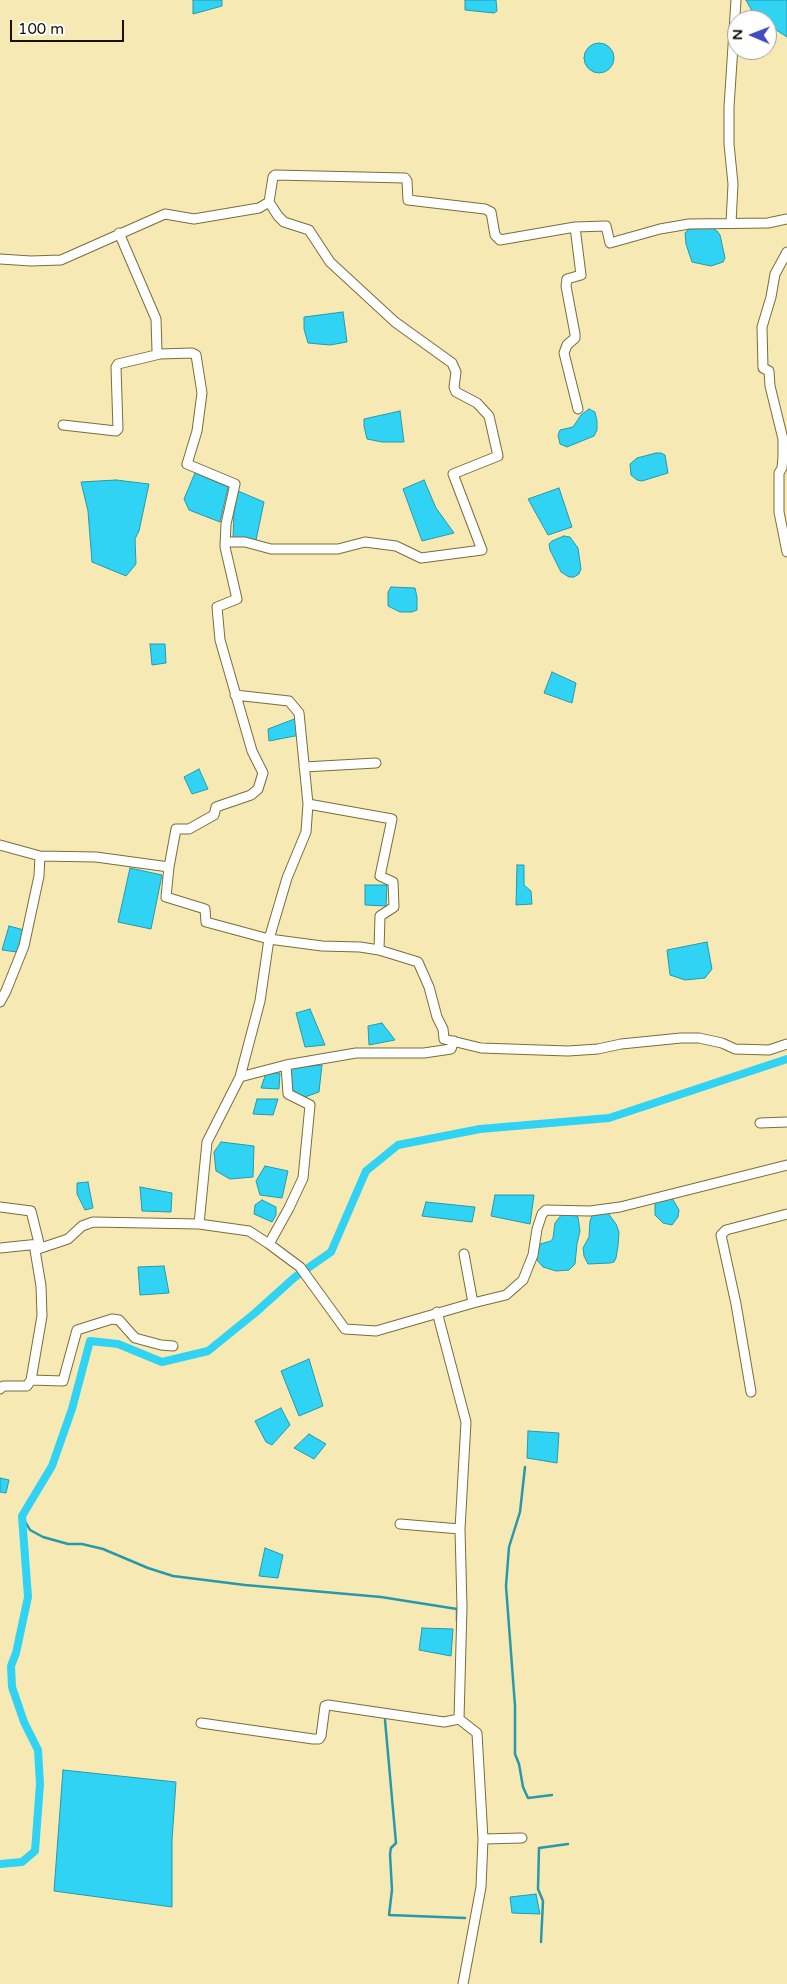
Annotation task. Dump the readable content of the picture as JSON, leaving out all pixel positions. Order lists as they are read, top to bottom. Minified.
{"scale_bar":"100 m","north":"left"}
